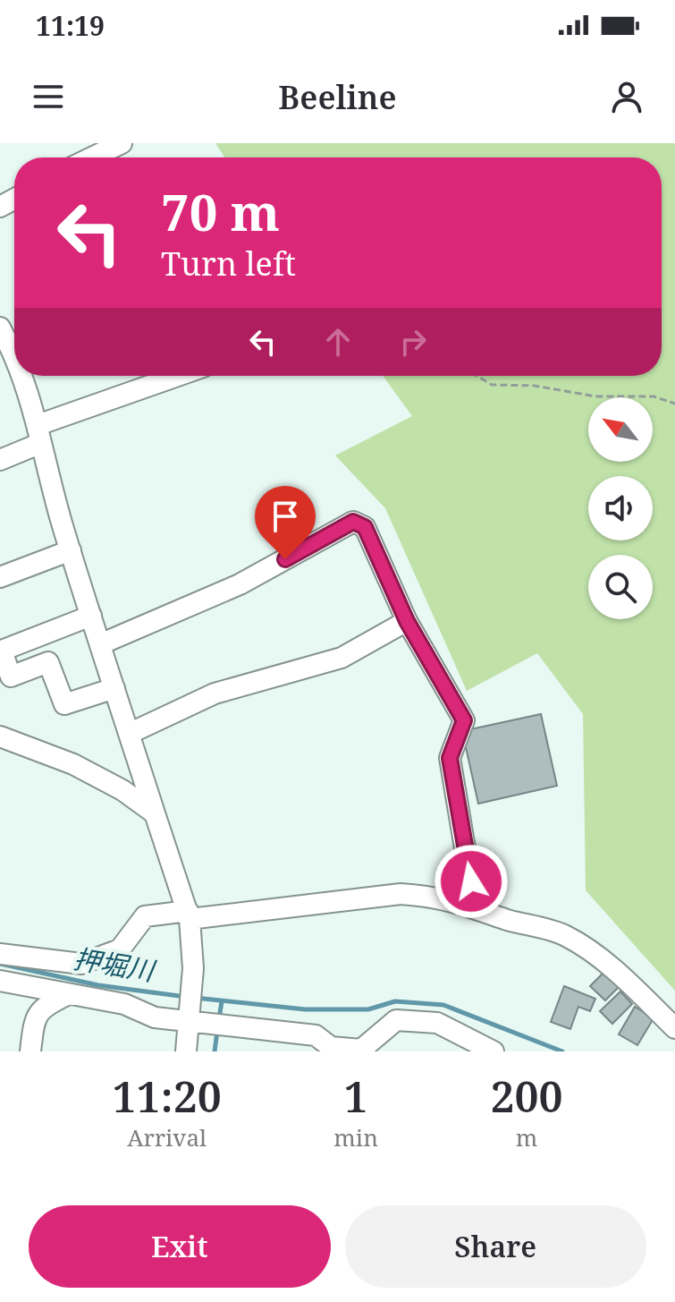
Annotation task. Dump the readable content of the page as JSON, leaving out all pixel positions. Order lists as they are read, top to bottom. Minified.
{"water":["押堀川"],"north":"top left","page":{"status":"11:19","header":"Beeline","turn":["70 m","Turn left"],"eta":["11:20","Arrival","1","min","200","m"],"buttons":["Exit","Share"]}}
